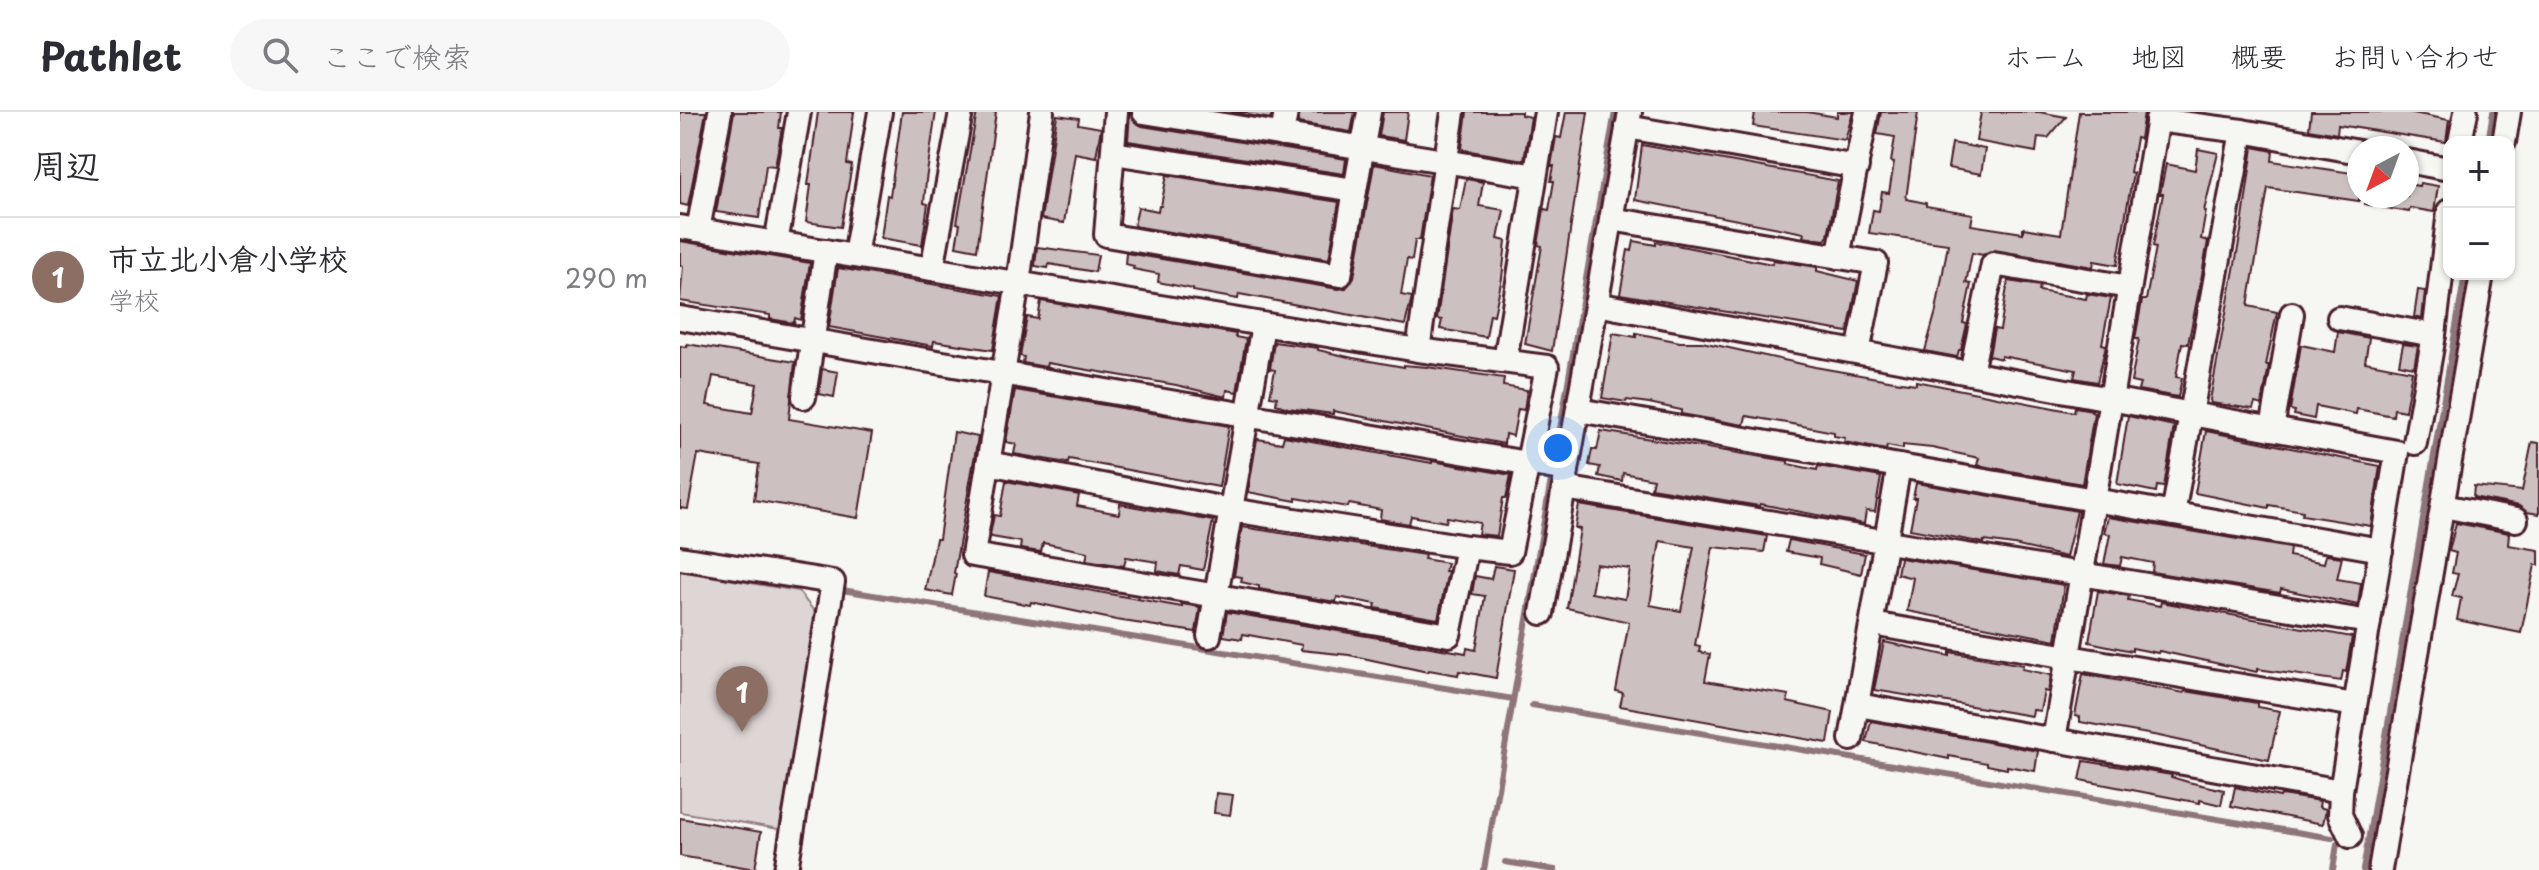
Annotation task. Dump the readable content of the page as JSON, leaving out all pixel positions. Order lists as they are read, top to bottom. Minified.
{"north":"bottom left","page":{"header":"Pathlet","search":"ここで検索","nav":["ホーム","地図","概要","お問い合わせ"],"heading":"周辺","map_buttons":["+","−"],"list":[{"mark":"1","name":"市立北小倉小学校","note":"学校","value":"290 m"}],"pins":"1"}}
